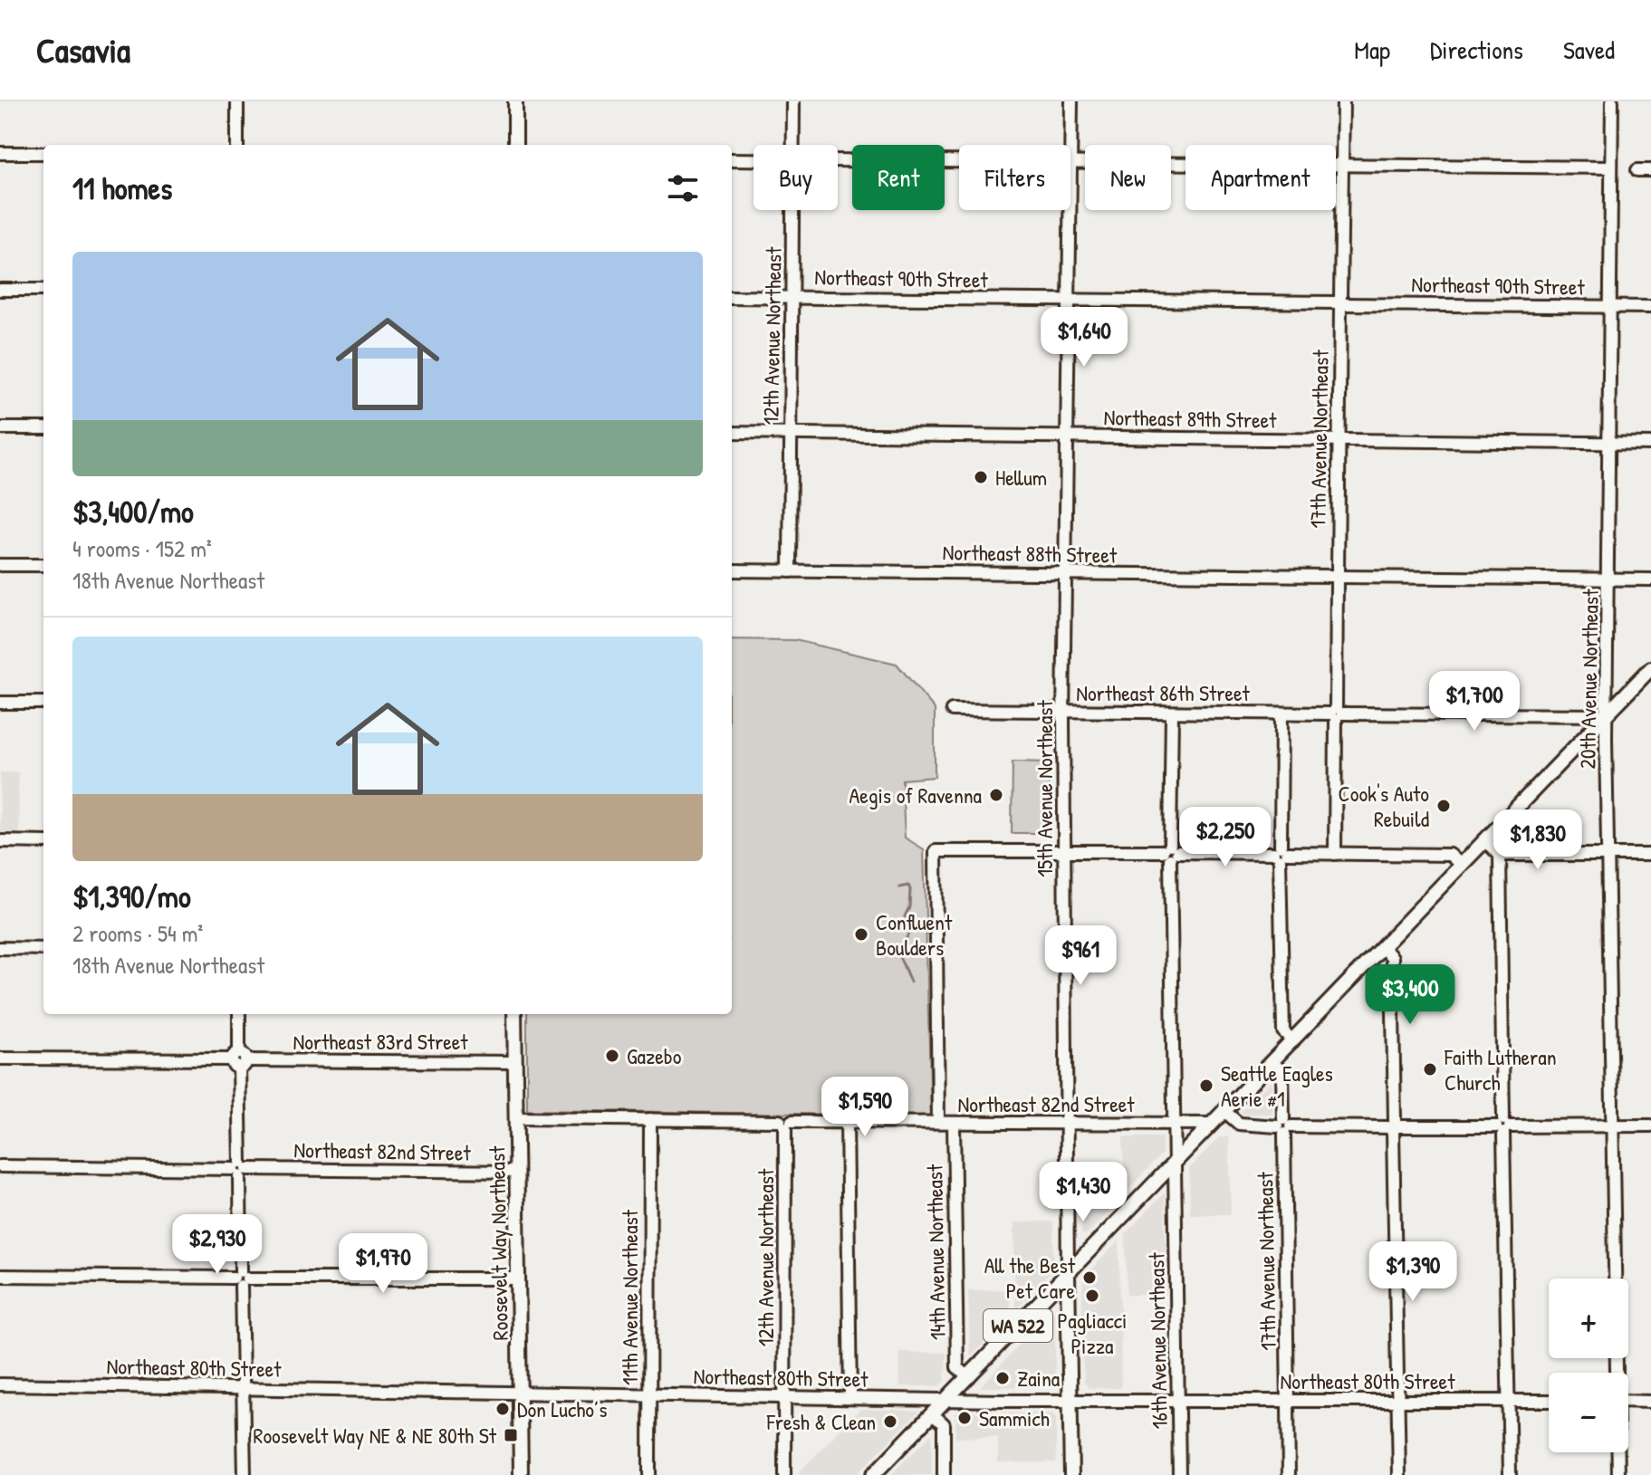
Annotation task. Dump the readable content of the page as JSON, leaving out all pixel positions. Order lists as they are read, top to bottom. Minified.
{"streets":{"main road":["15th Avenue Northeast","Roosevelt Way Northeast","WA 522"],"street":["Northeast 90th Street","12th Avenue Northeast","Northeast 89th Street","17th Avenue Northeast","Northeast 88th Street","20th Avenue Northeast","Northeast 86th Street","Northeast 83rd Street","Northeast 82nd Street","14th Avenue Northeast","11th Avenue Northeast","16th Avenue Northeast","Northeast 80th Street"]},"crossings":[["Northeast 90th Street","12th Avenue Northeast"],["Northeast 90th Street","17th Avenue Northeast"],["Northeast 90th Street","20th Avenue Northeast"],["Northeast 90th Street","15th Avenue Northeast"],["12th Avenue Northeast","Northeast 89th Street"],["12th Avenue Northeast","Northeast 88th Street"],["12th Avenue Northeast","Northeast 82nd Street"],["12th Avenue Northeast","Northeast 80th Street"],["Northeast 89th Street","17th Avenue Northeast"],["Northeast 89th Street","20th Avenue Northeast"],["Northeast 89th Street","15th Avenue Northeast"],["17th Avenue Northeast","Northeast 88th Street"],["17th Avenue Northeast","Northeast 86th Street"],["17th Avenue Northeast","WA 522"],["17th Avenue Northeast","Northeast 80th Street"],["Northeast 88th Street","20th Avenue Northeast"],["Northeast 88th Street","15th Avenue Northeast"],["20th Avenue Northeast","Northeast 86th Street"],["20th Avenue Northeast","WA 522"],["Northeast 86th Street","15th Avenue Northeast"],["Northeast 86th Street","WA 522"],["Northeast 86th Street","16th Avenue Northeast"],["15th Avenue Northeast","Northeast 82nd Street"],["15th Avenue Northeast","WA 522"],["15th Avenue Northeast","Northeast 80th Street"],["Northeast 83rd Street","Roosevelt Way Northeast"],["Northeast 82nd Street","Roosevelt Way Northeast"],["Northeast 82nd Street","14th Avenue Northeast"],["Northeast 82nd Street","11th Avenue Northeast"],["Northeast 82nd Street","WA 522"],["Northeast 82nd Street","16th Avenue Northeast"],["Roosevelt Way Northeast","Northeast 80th Street"],["14th Avenue Northeast","WA 522"],["11th Avenue Northeast","Northeast 80th Street"],["WA 522","16th Avenue Northeast"],["WA 522","Northeast 80th Street"],["16th Avenue Northeast","Northeast 80th Street"]],"places":{"other":["Hellum","Aegis of Ravenna","Cook's Auto Rebuild","Confluent Boulders","Gazebo","Faith Lutheran Church","Seattle Eagles Aerie #1","All the Best Pet Care","Pagliacci Pizza","Zaina","Don Lucho’s","Sammich","Fresh & Clean"],"transit":["Roosevelt Way NE & NE 80th St"]},"page":{"header":"Casavia","nav":["Map","Directions","Saved"],"chip":["Buy","Rent","Filters","New","Apartment"],"heading":"11 homes","list":[{"name":"$3,400/mo","note":"4 rooms · 152 m² · 18th Avenue Northeast"},{"name":"$1,390/mo","note":"2 rooms · 54 m² · 18th Avenue Northeast"}],"price":["$1,640","$1,700","$2,250","$1,830","$961","$3,400","$1,590","$1,430","$2,930","$1,970","$1,390"],"map_buttons":["+","−"]}}
